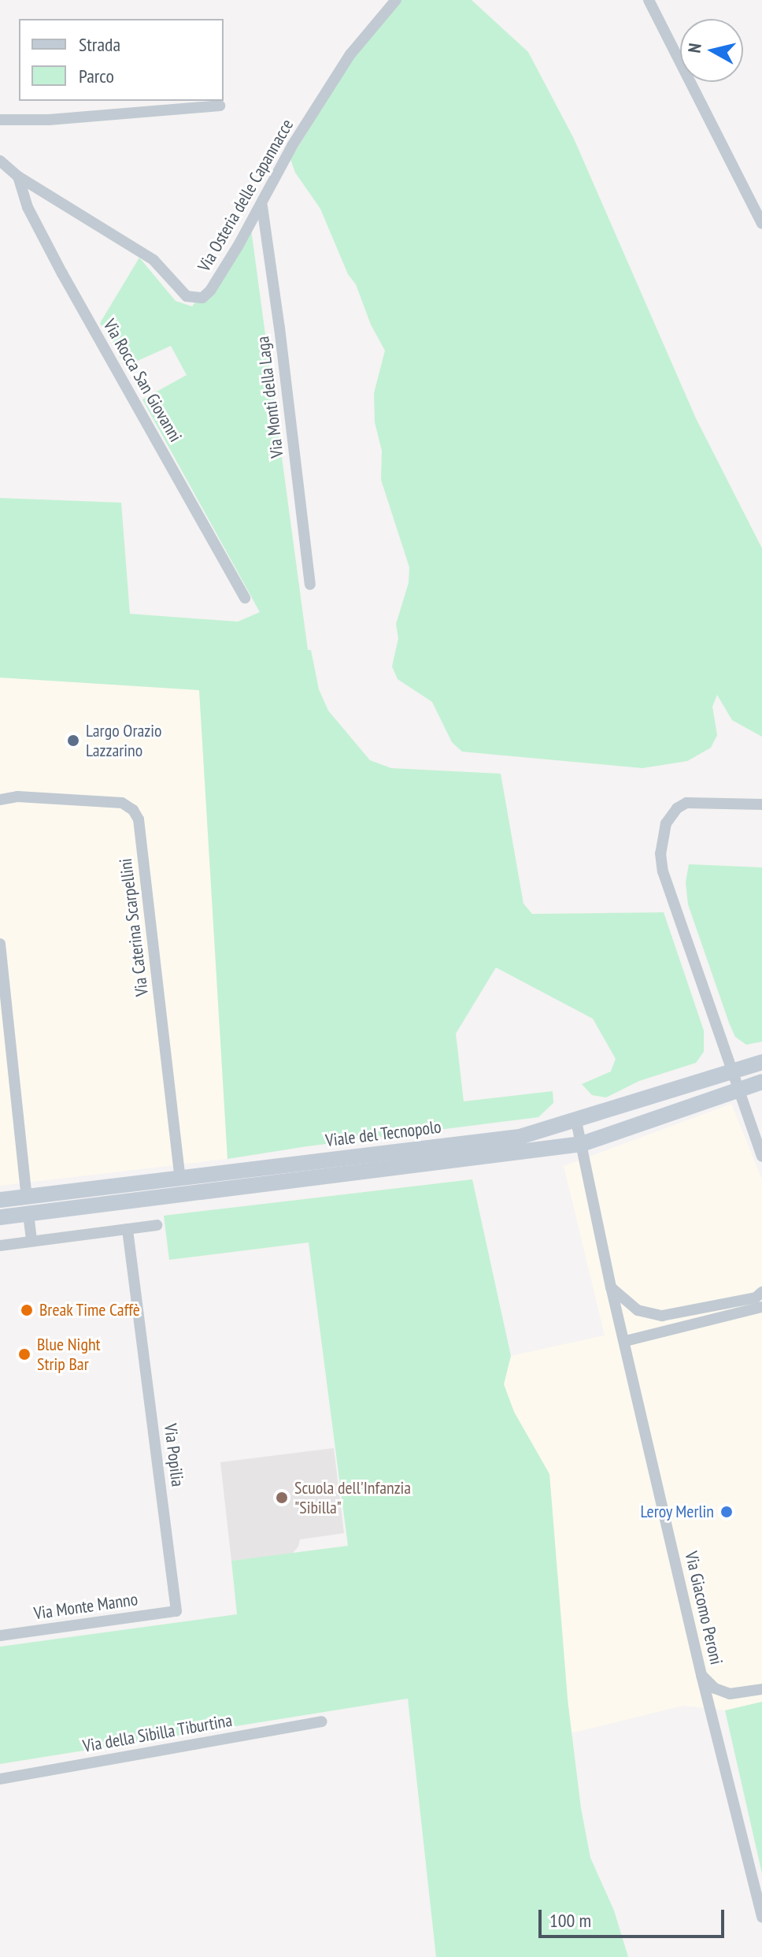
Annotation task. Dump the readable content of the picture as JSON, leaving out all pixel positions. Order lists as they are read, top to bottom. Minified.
{"streets":{"main road":["Viale del Tecnopolo"],"street":["Via Osteria delle Capannacce","Via Rocca San Giovanni","Via Monti della Laga","Via Caterina Scarpellini","Via Popilia","Via Monte Manno","Via Giacomo Peroni","Via della Sibilla Tiburtina"]},"crossings":[["Via Osteria delle Capannacce","Via Rocca San Giovanni"],["Via Osteria delle Capannacce","Via Monti della Laga"],["Via Caterina Scarpellini","Viale del Tecnopolo"],["Viale del Tecnopolo","Via Giacomo Peroni"],["Via Popilia","Via Monte Manno"]],"places":["Largo Orazio Lazzarino","Break Time Caffè","Blue Night Strip Bar","Scuola dell'Infanzia \"Sibilla\"","Leroy Merlin"],"legend":["Strada","Parco"],"scale_bar":"100 m","north":"left"}
